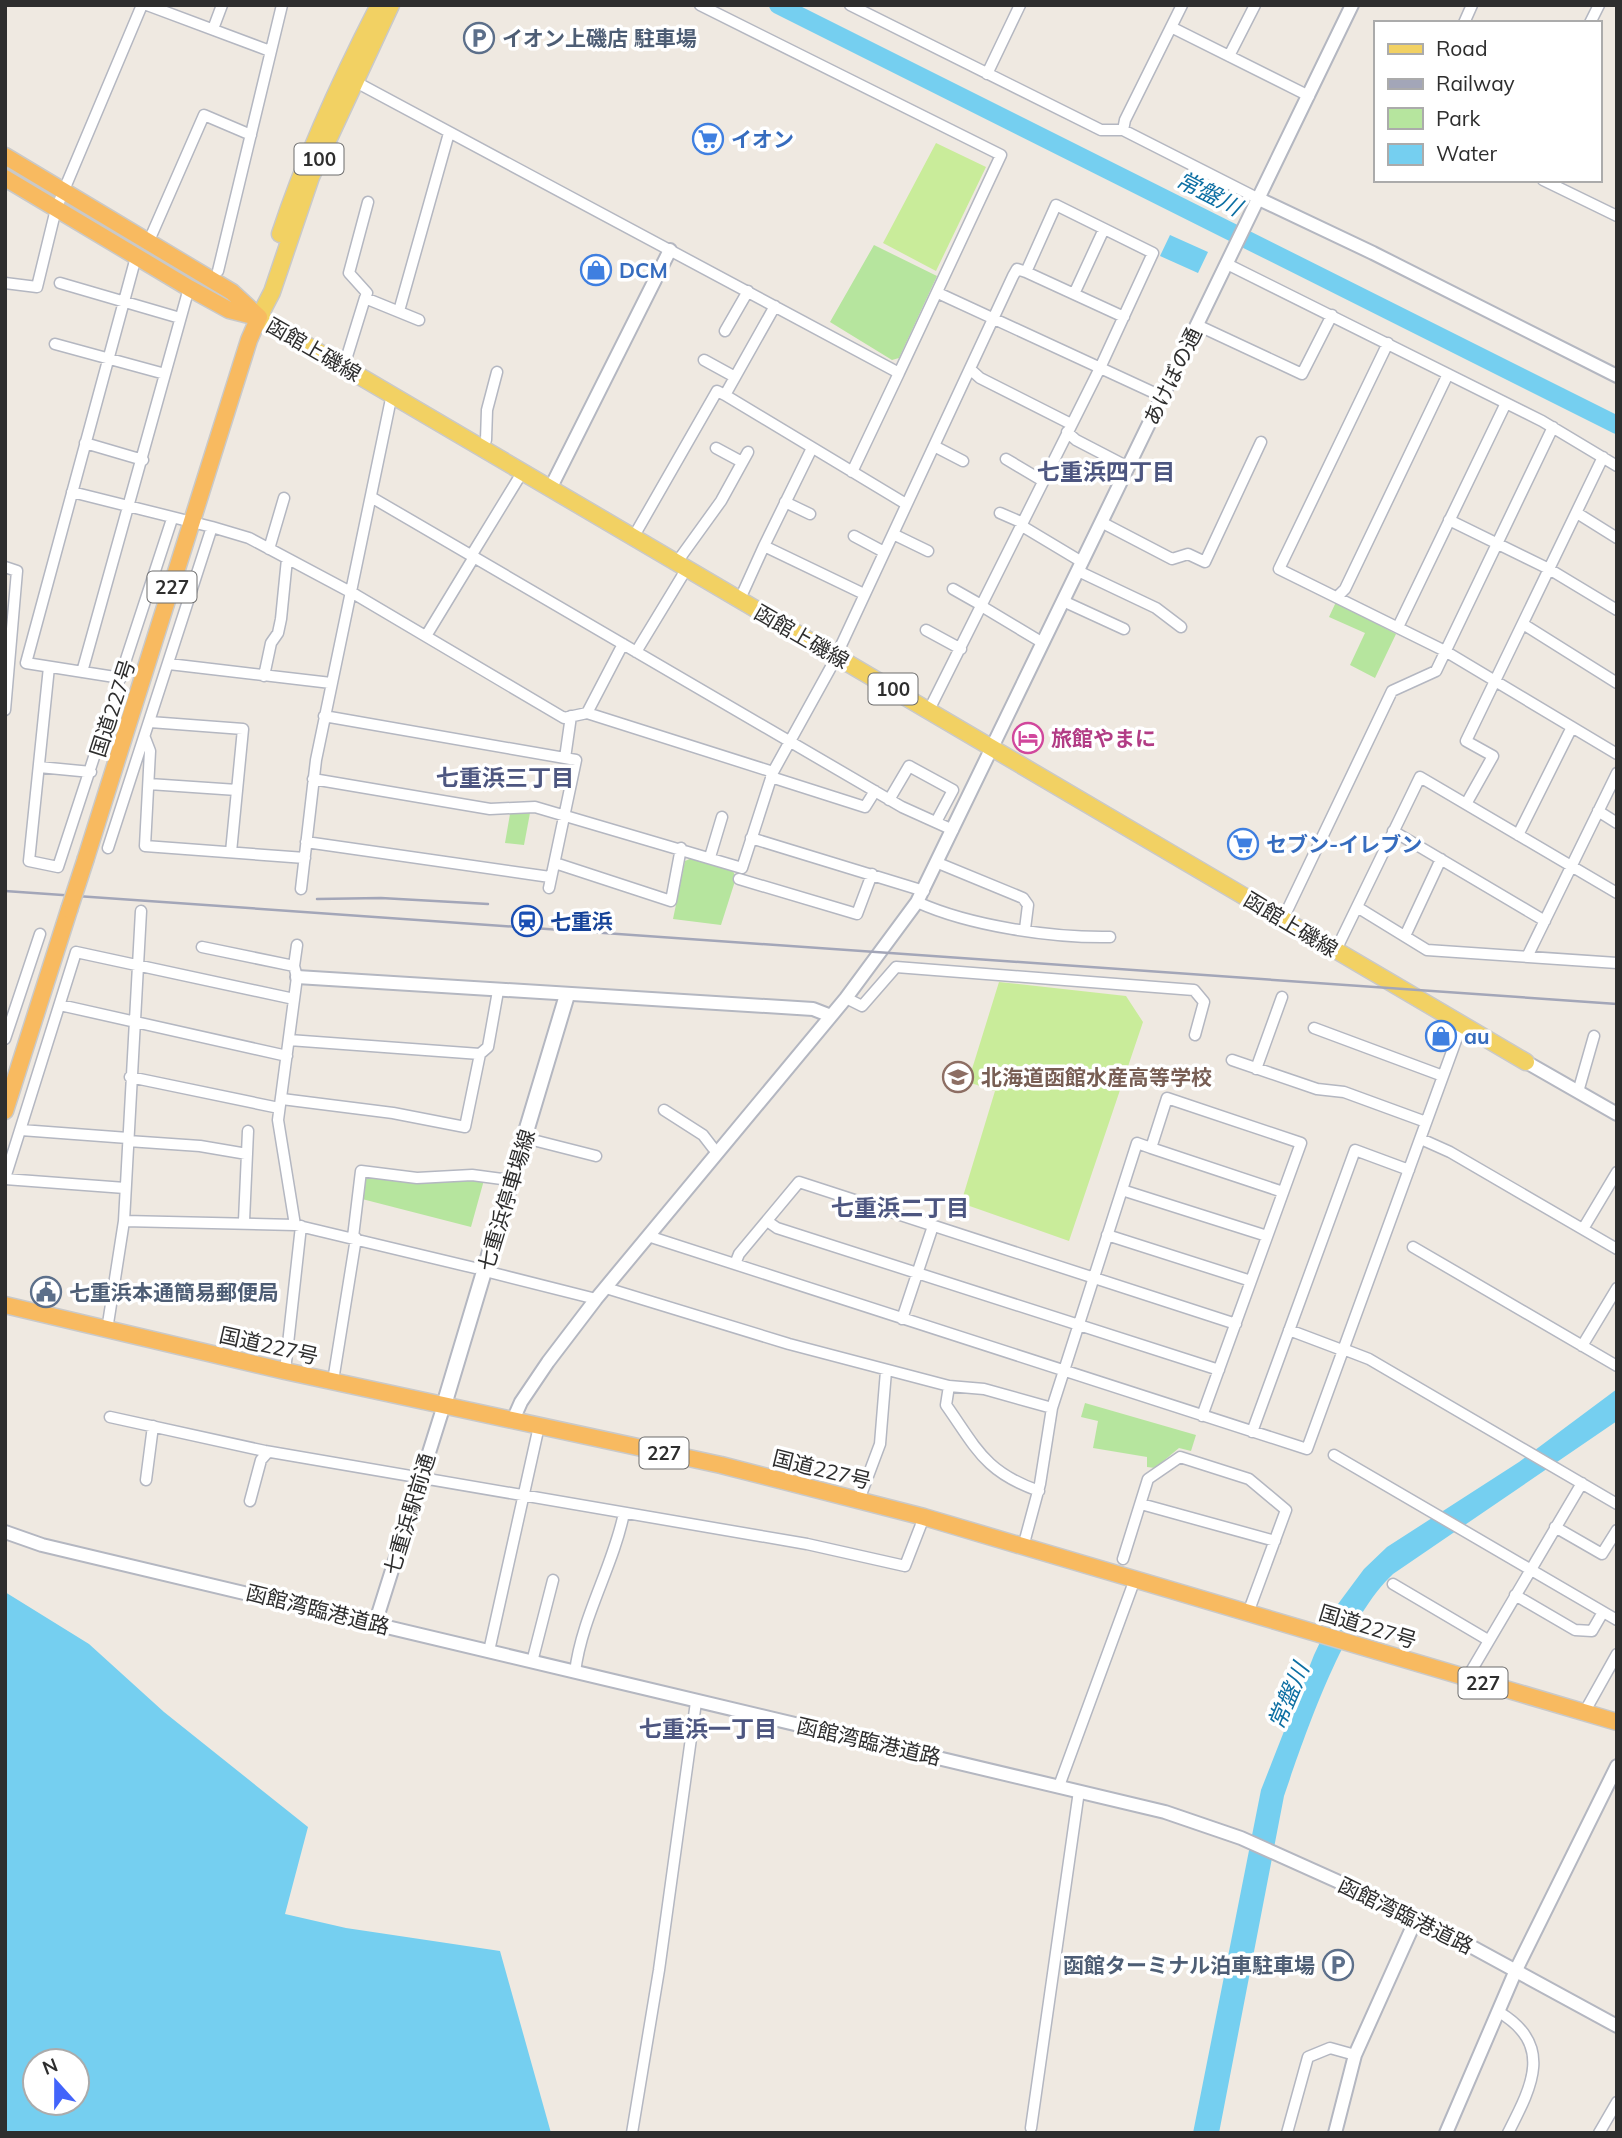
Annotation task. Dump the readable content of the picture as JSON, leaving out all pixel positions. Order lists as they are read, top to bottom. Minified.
{"streets":{"highway":["227","国道227号"],"main road":["100","函館上磯線","七重浜停車場線"],"street":["あけぼの通","七重浜駅前通","函館湾臨港道路"]},"crossings":[["函館上磯線","あけぼの通"],["函館上磯線","国道227号"],["あけぼの通","国道227号"],["国道227号","七重浜停車場線"],["国道227号","七重浜駅前通"],["七重浜停車場線","七重浜駅前通"],["七重浜駅前通","函館湾臨港道路"]],"districts":["七重浜四丁目","七重浜三丁目","七重浜二丁目","七重浜一丁目"],"water":["常盤川"],"places":{"parking":["イオン上磯店 駐車場","函館ターミナル泊車駐車場"],"supermarket":["イオン","セブン-イレブン"],"shop":["DCM","au"],"hotel":["旅館やまに"],"station":["七重浜"],"school or university":["北海道函館水産高等学校"],"public building":["七重浜本通簡易郵便局"]},"legend":["Road","Railway","Park","Water"],"north":"top"}
